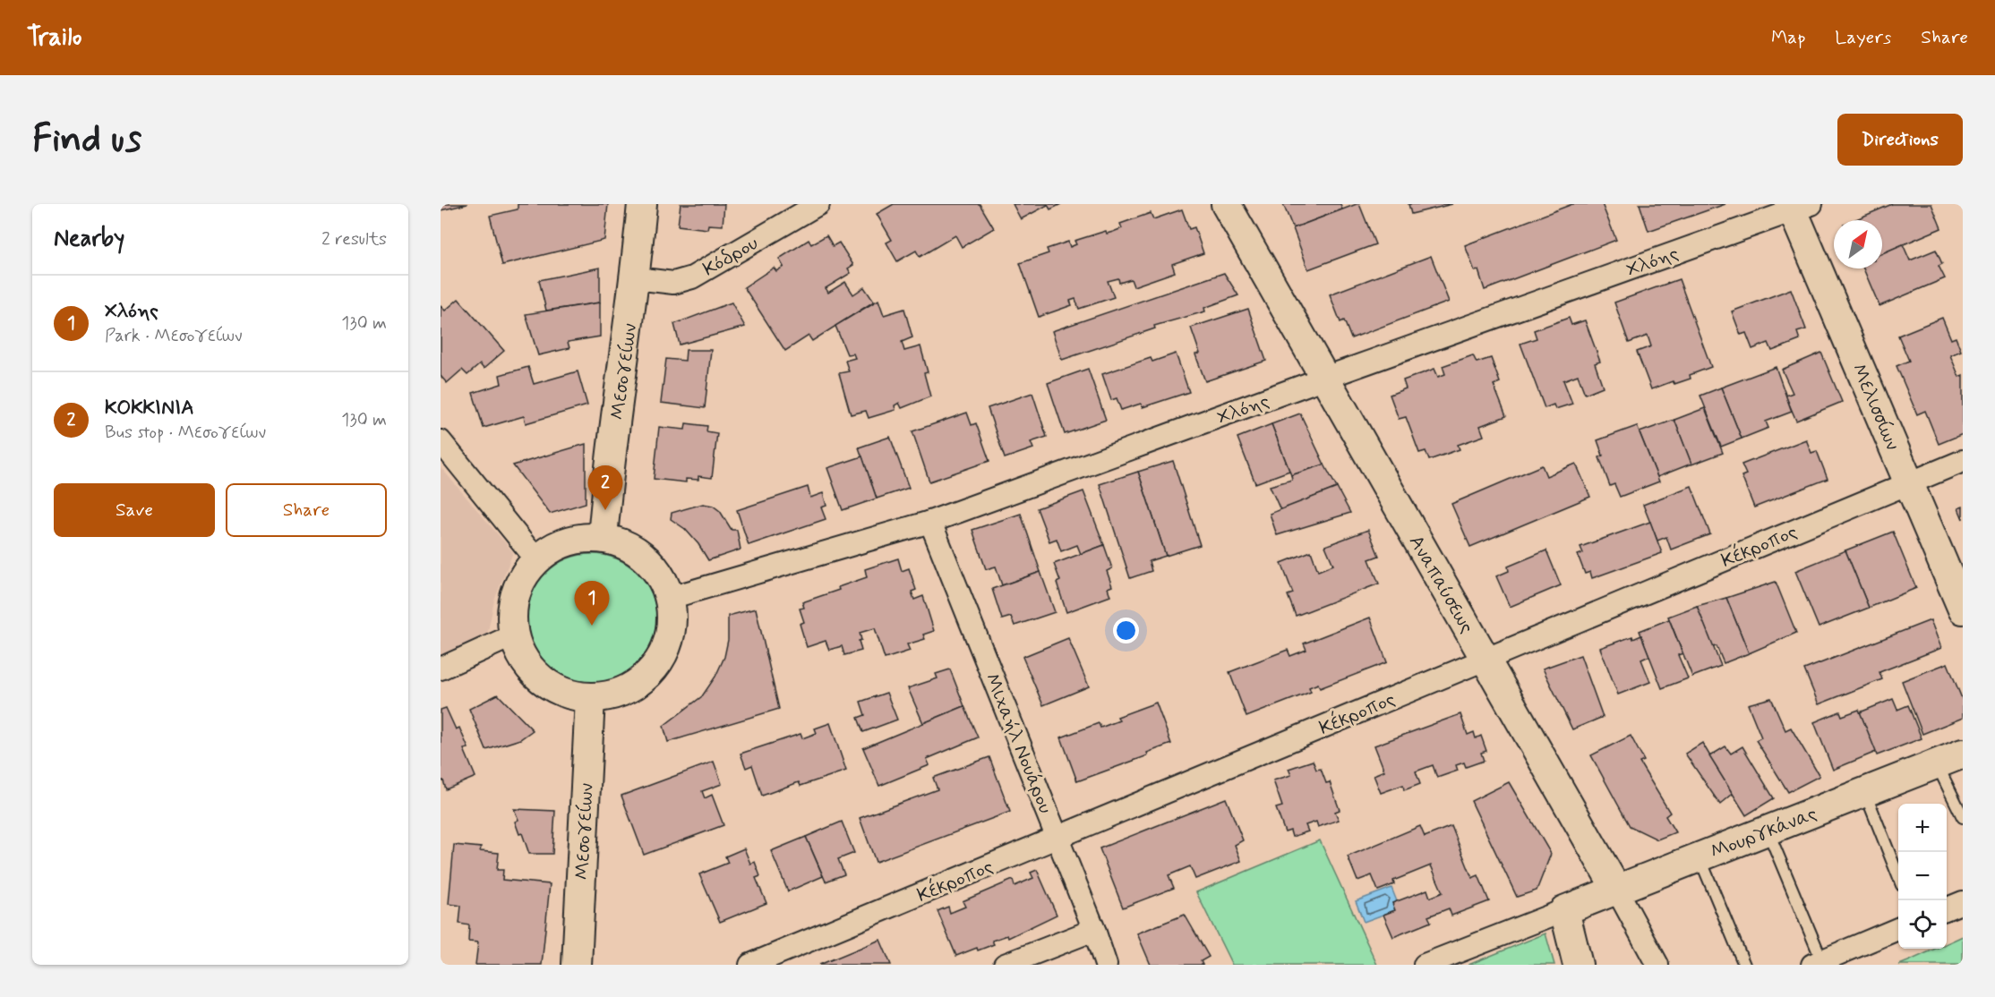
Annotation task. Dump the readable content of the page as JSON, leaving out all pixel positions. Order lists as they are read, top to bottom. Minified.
{"streets":{"street":["Κόδρου","Χλόης","Μεσογείων","Μελισσίων","Κέκροπος","Αναπαύσεως","Μιχαήλ Νουάρου","Μουργκάνας"]},"crossings":[["Κόδρου","Μεσογείων"],["Χλόης","Μεσογείων"],["Χλόης","Μελισσίων"],["Χλόης","Αναπαύσεως"],["Χλόης","Μιχαήλ Νουάρου"],["Μελισσίων","Κέκροπος"],["Κέκροπος","Αναπαύσεως"],["Κέκροπος","Μιχαήλ Νουάρου"],["Αναπαύσεως","Μουργκάνας"]],"north":"top right","page":{"header":"Trailo","nav":["Map","Layers","Share"],"buttons":["Directions",["Save","Share"]],"title":"Find us","heading":["Nearby","2 results"],"list":[{"mark":"1","name":"Χλόης","note":"Park · Μεσογείων","value":"130 m"},{"mark":"2","name":"ΚΟΚΚΙΝΙΑ","note":"Bus stop · Μεσογείων","value":"130 m"}],"pins":["2","1"],"map_buttons":["+","−"]}}
